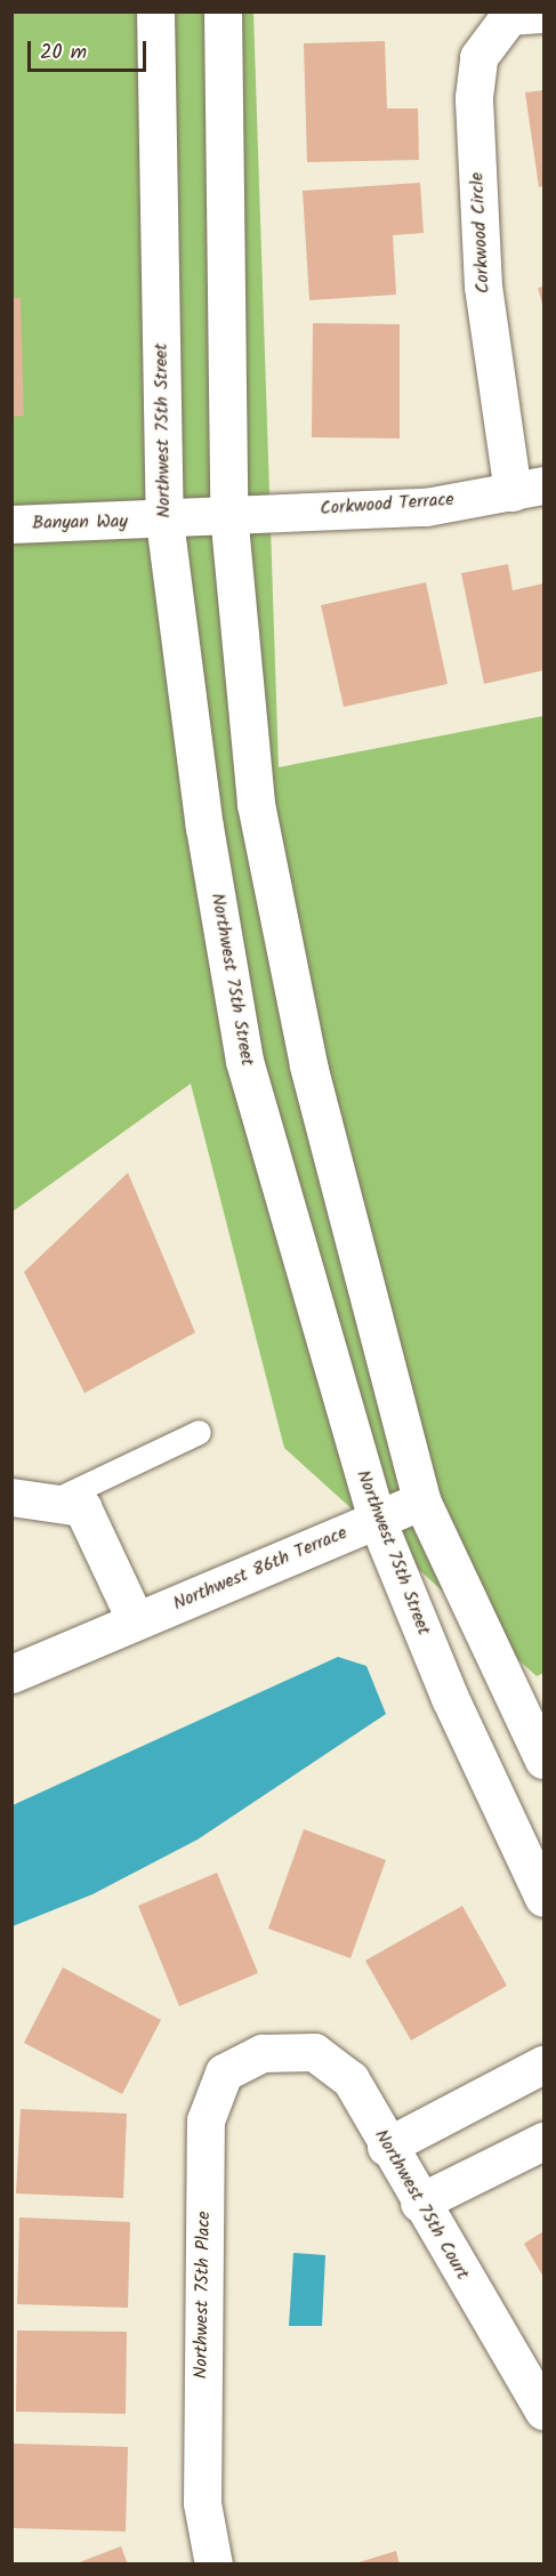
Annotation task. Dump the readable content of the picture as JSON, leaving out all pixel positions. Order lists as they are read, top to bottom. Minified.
{"streets":{"street":["Corkwood Circle","Northwest 75th Street","Corkwood Terrace","Banyan Way","Northwest 86th Terrace","Northwest 75th Court","Northwest 75th Place"]},"crossings":[["Corkwood Circle","Corkwood Terrace"],["Northwest 75th Street","Banyan Way"],["Northwest 75th Street","Northwest 86th Terrace"],["Corkwood Terrace","Banyan Way"],["Northwest 75th Court","Northwest 75th Place"]],"scale_bar":"20 m"}
